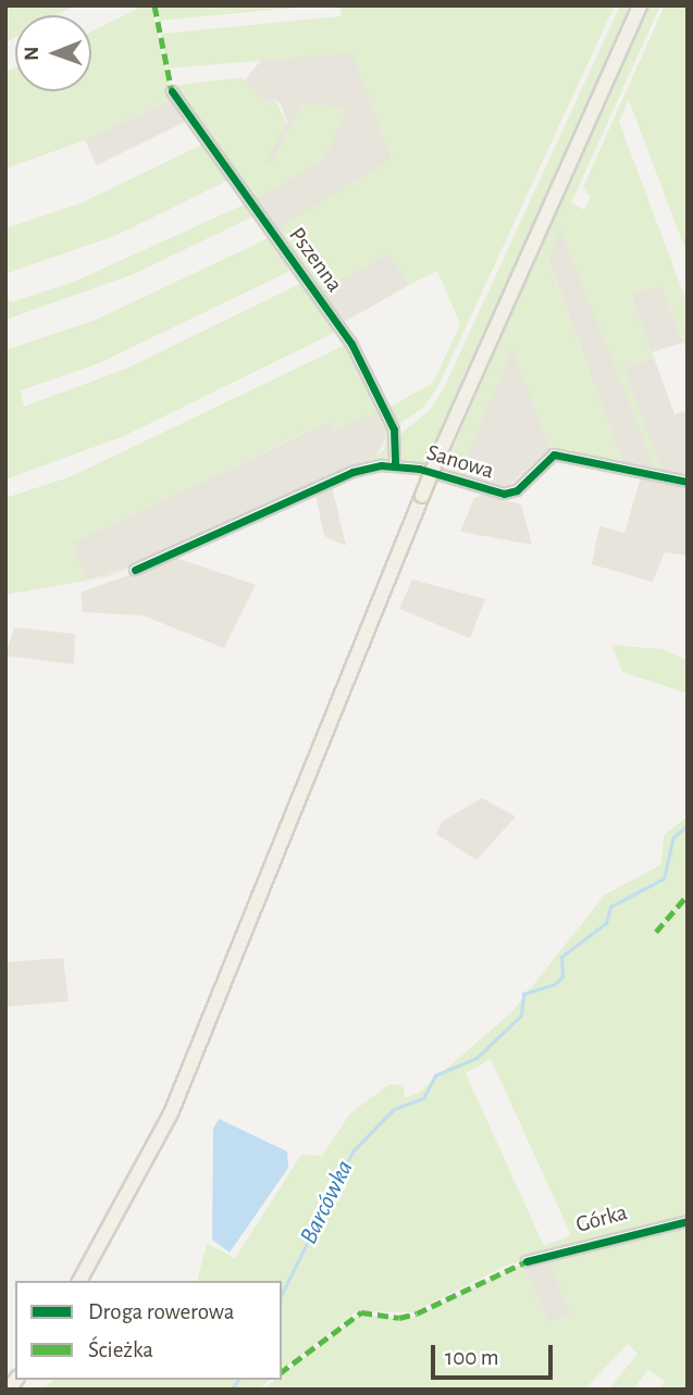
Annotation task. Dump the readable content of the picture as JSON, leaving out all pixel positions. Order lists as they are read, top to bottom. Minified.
{"streets":{"street":["Pszenna","Sanowa","Górka"]},"crossings":[["Pszenna","Sanowa"]],"water":["Barcówka"],"legend":["Droga rowerowa","Ścieżka"],"scale_bar":"100 m","north":"left"}
